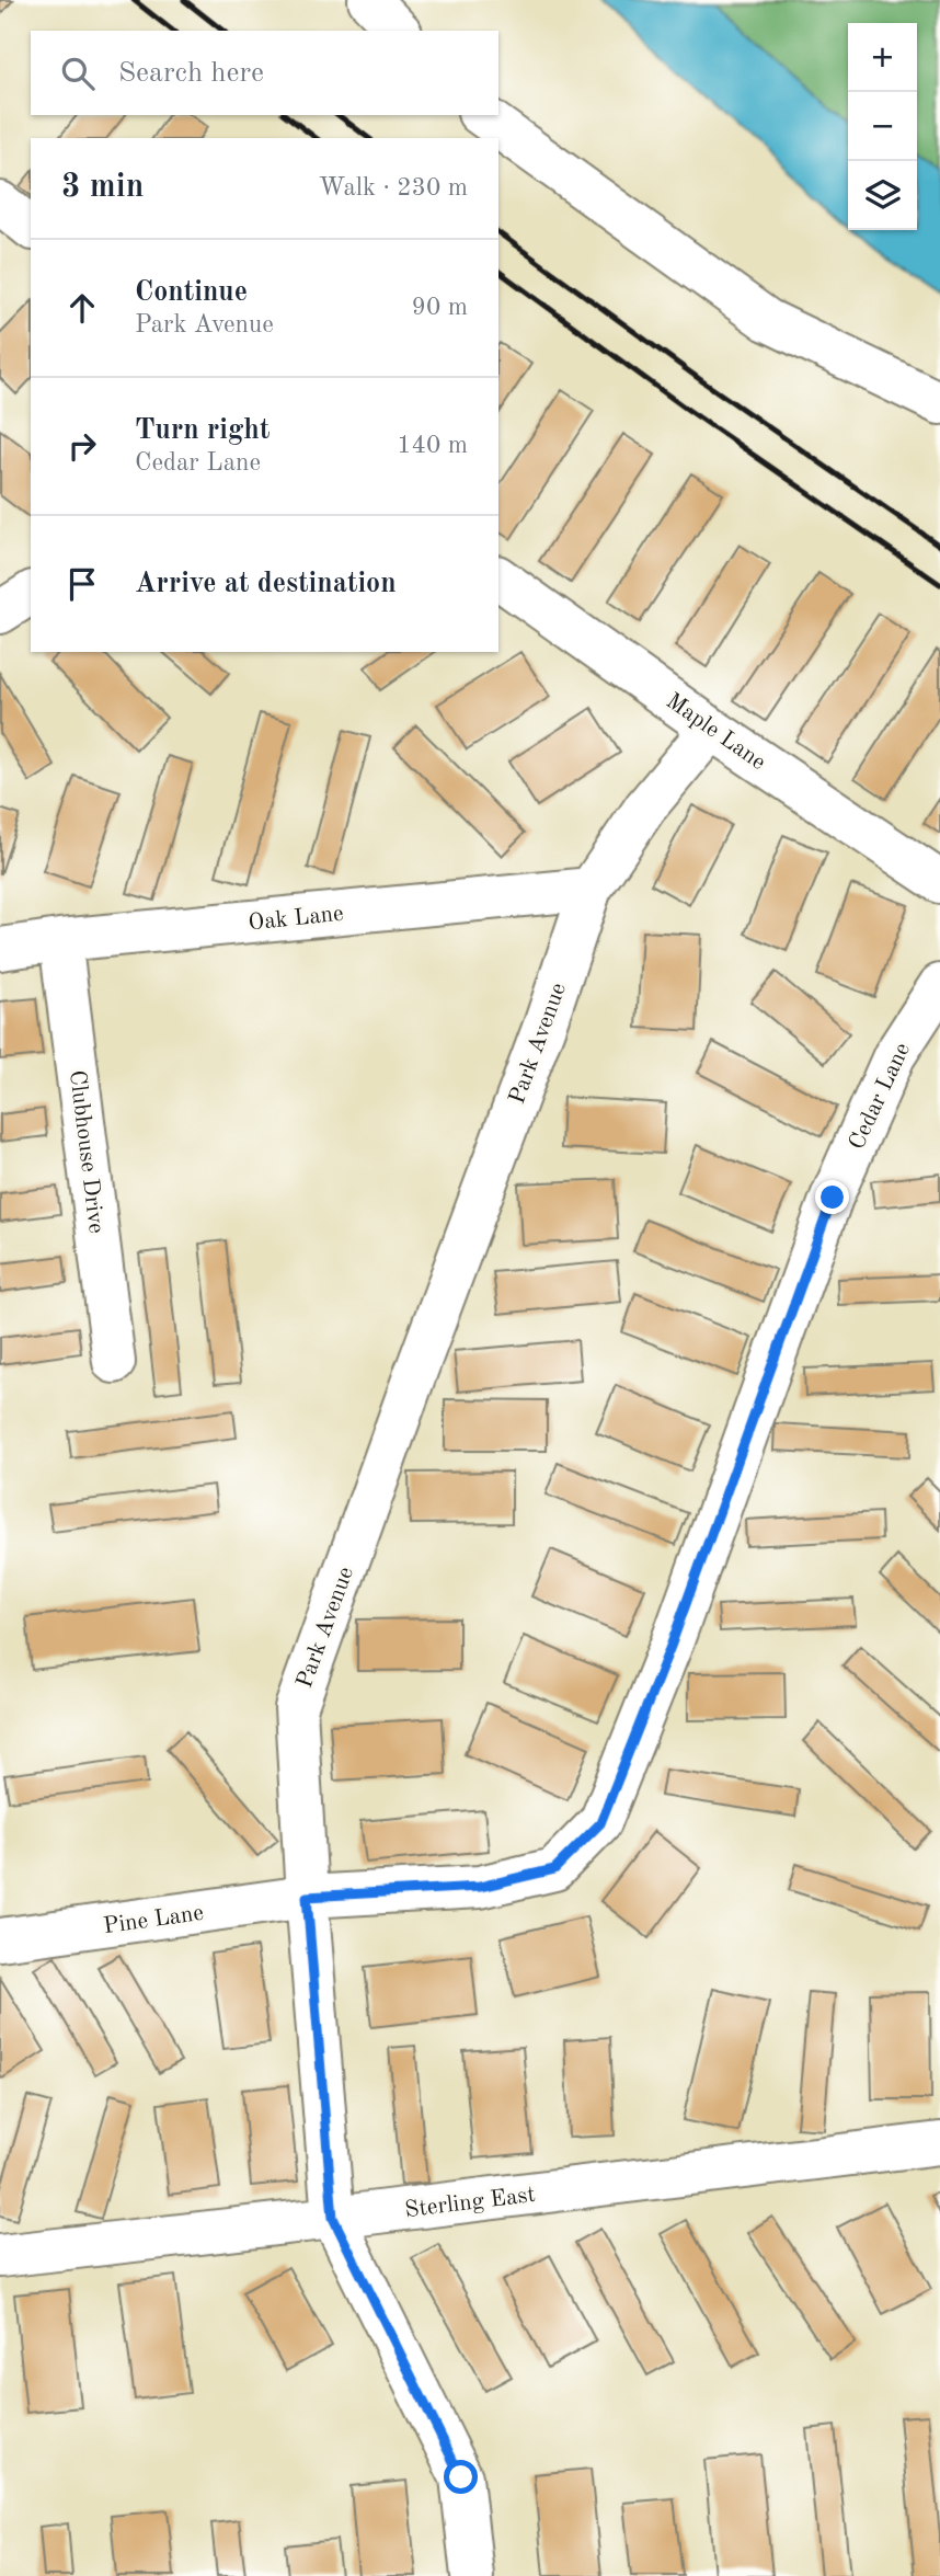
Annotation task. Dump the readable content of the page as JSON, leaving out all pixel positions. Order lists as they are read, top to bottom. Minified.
{"streets":{"street":["Maple Lane","Oak Lane","Park Avenue","Cedar Lane","Clubhouse Drive","Pine Lane","Sterling East"]},"crossings":[["Maple Lane","Park Avenue"],["Oak Lane","Park Avenue"],["Oak Lane","Clubhouse Drive"],["Park Avenue","Cedar Lane"],["Park Avenue","Pine Lane"],["Park Avenue","Sterling East"],["Cedar Lane","Pine Lane"]],"page":{"map_buttons":["+","−"],"search":"Search here","heading":["3 min","Walk · 230 m"],"list":[["Continue","Park Avenue","90 m"],["Turn right","Cedar Lane","140 m"],"Arrive at destination"]}}
